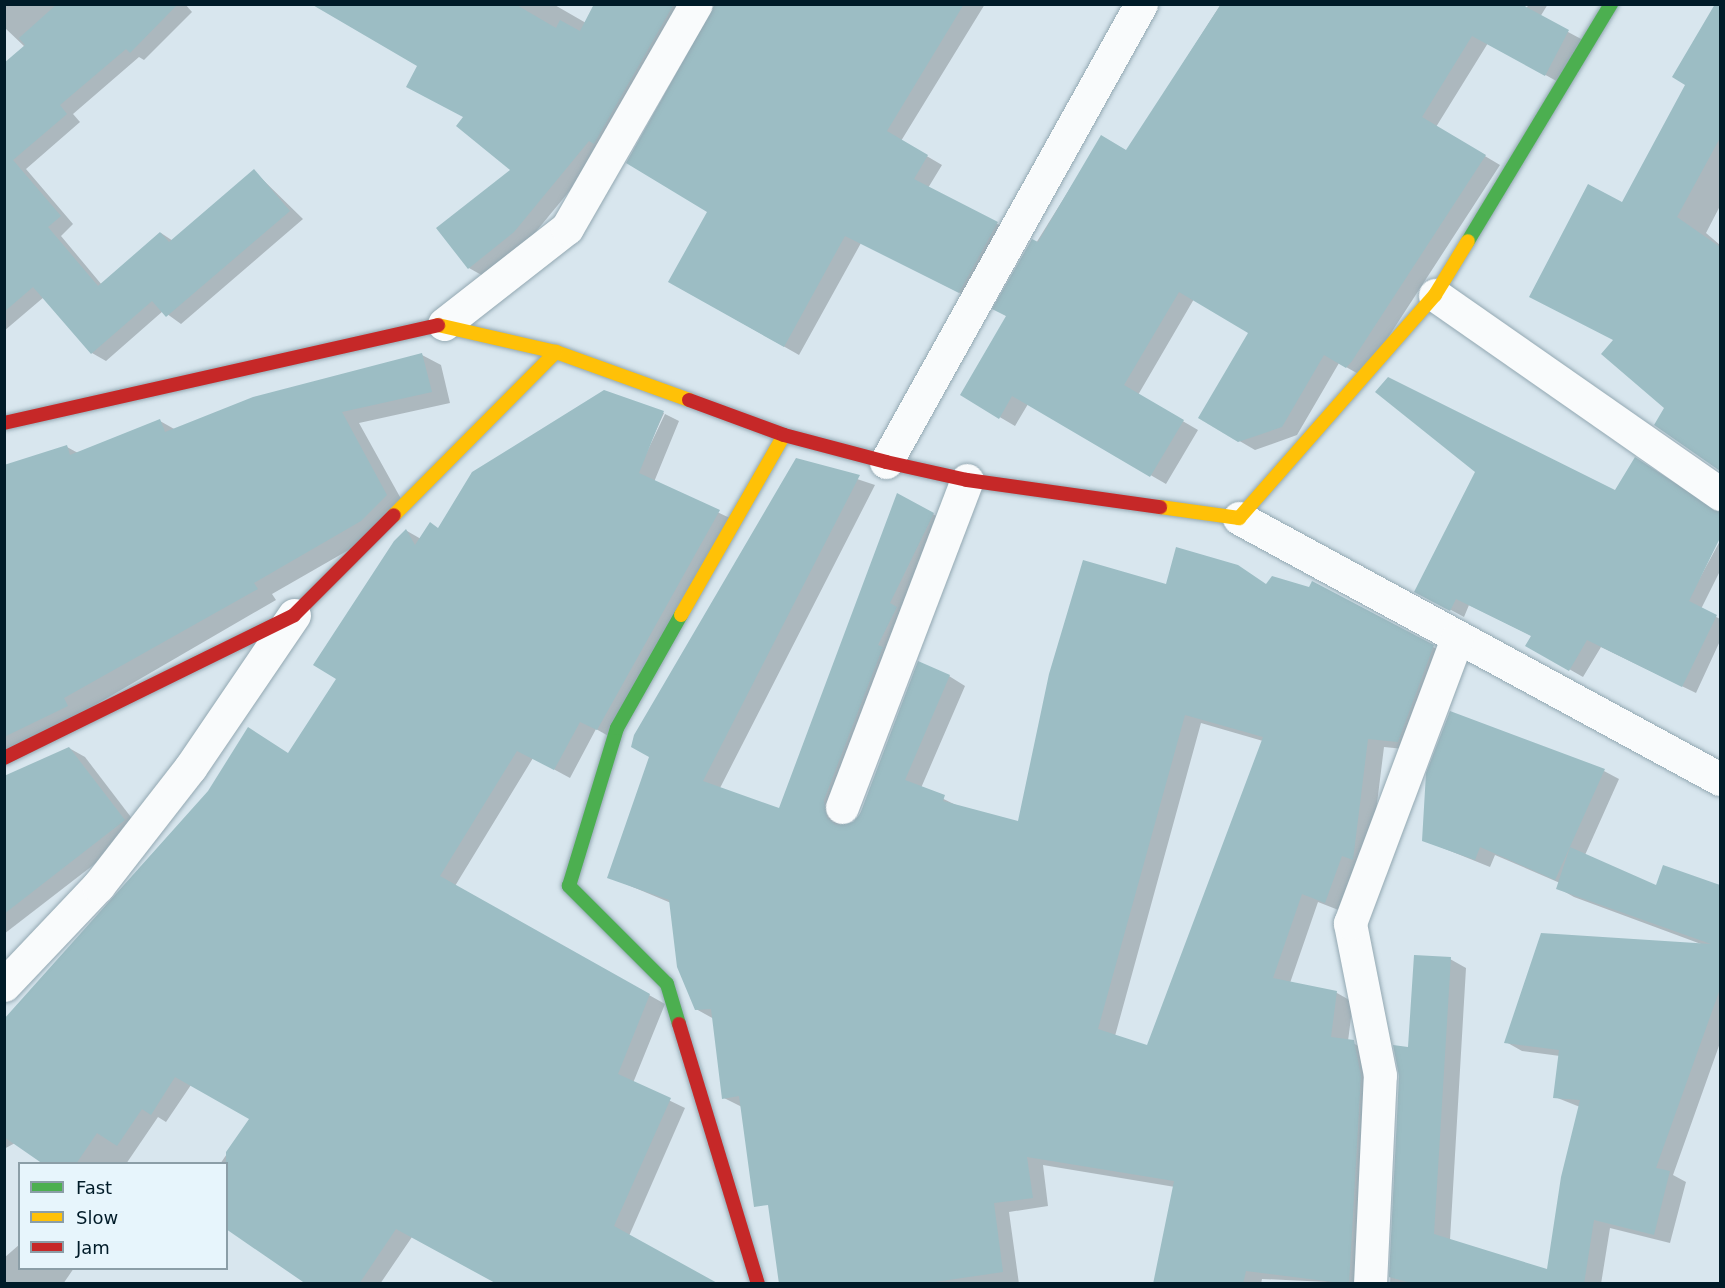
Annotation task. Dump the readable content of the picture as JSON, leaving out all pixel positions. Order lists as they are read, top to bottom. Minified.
{"legend":["Fast","Slow","Jam"]}
